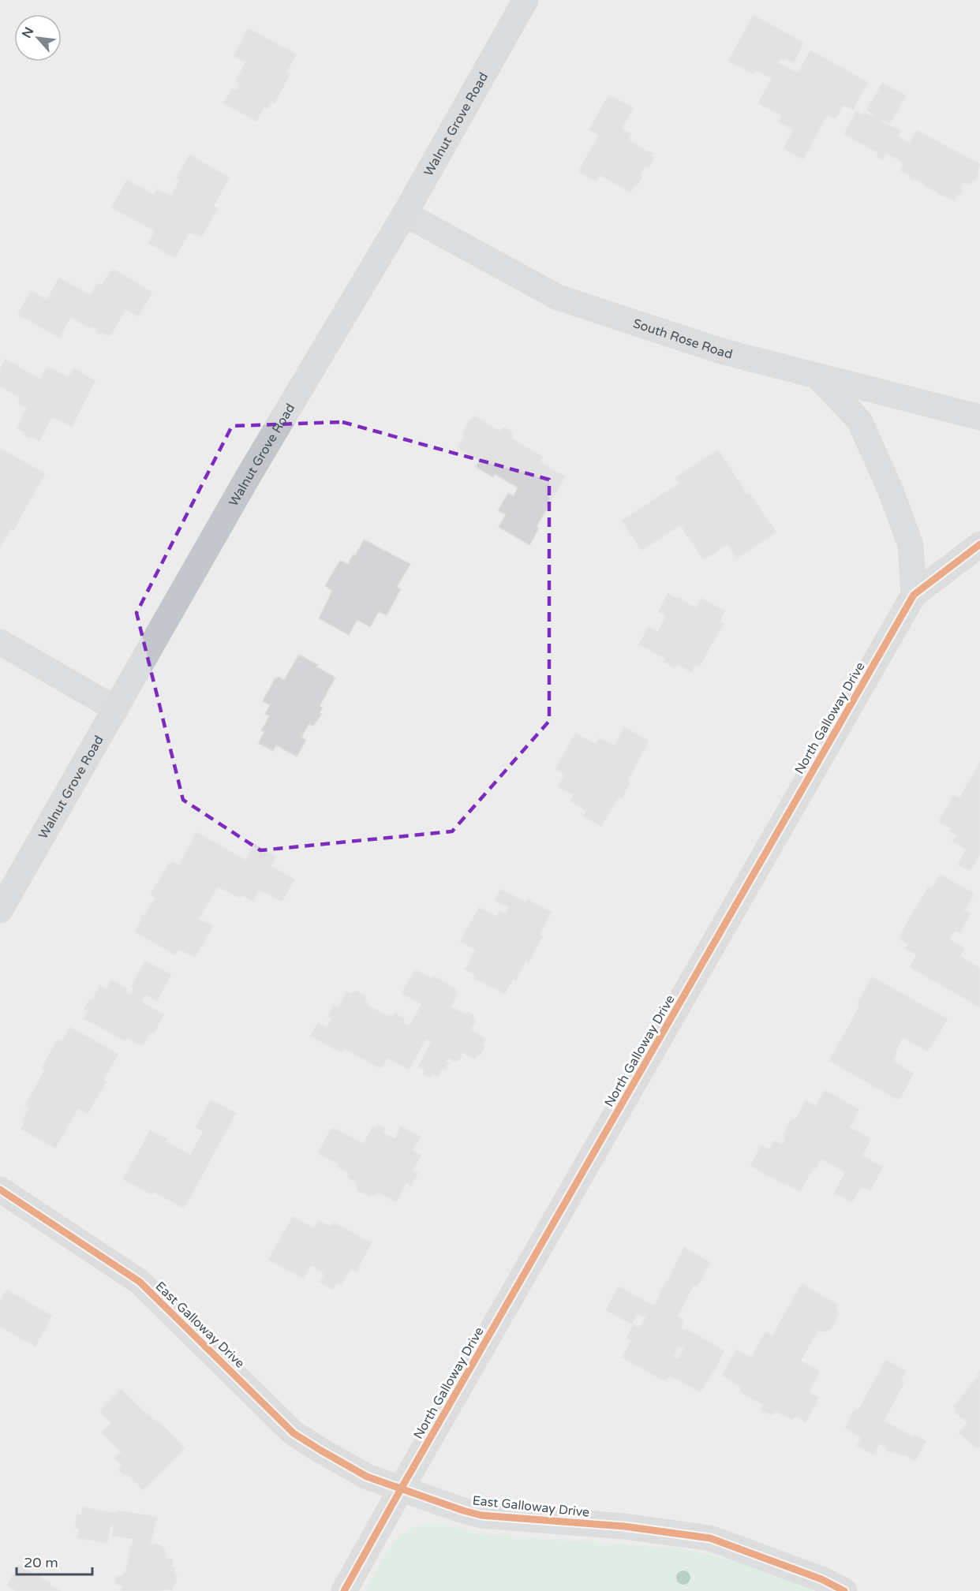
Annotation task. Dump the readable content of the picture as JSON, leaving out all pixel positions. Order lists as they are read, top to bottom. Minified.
{"streets":{"main road":["Walnut Grove Road"],"street":["South Rose Road","North Galloway Drive","East Galloway Drive"]},"crossings":[["Walnut Grove Road","South Rose Road"],["North Galloway Drive","East Galloway Drive"]],"scale_bar":"20 m","north":"top left"}
